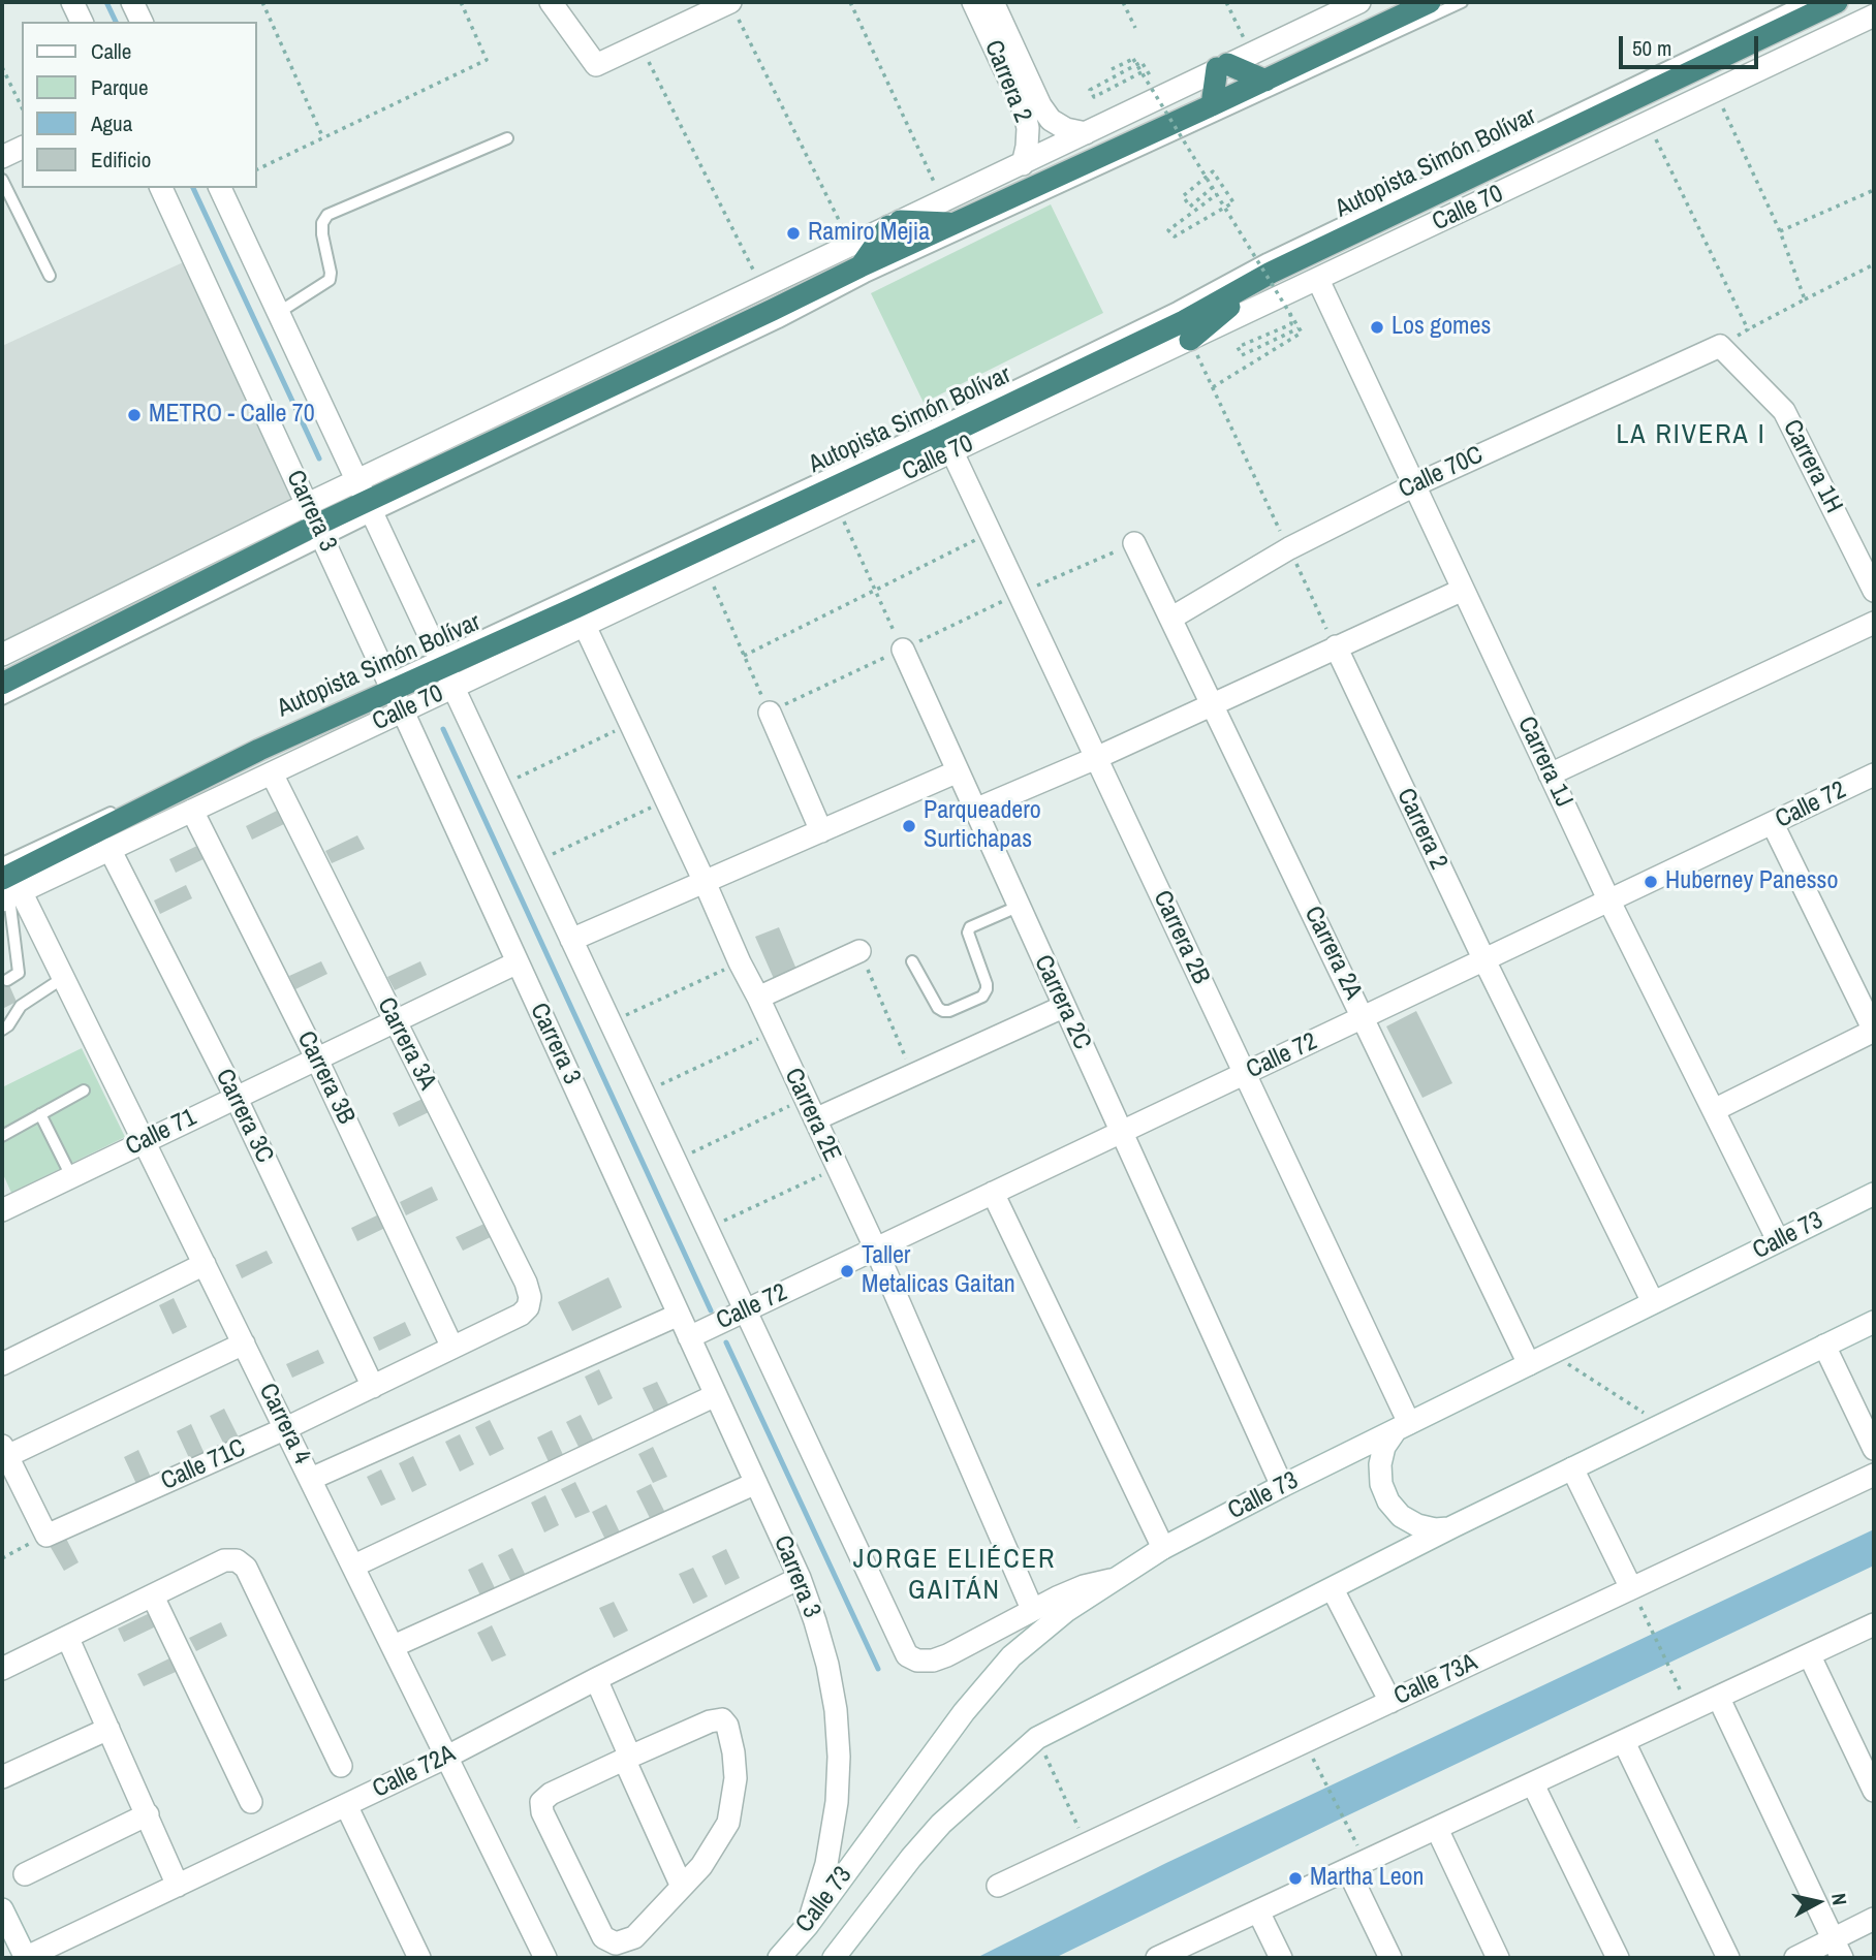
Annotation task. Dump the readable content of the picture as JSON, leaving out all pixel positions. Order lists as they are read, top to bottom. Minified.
{"streets":{"highway":["Autopista Simón Bolívar"],"street":["Carrera 2","Calle 70","Carrera 1H","Calle 70C","Carrera 3","Carrera 1J","Calle 72","Carrera 2B","Carrera 2A","Carrera 2C","Carrera 3A","Carrera 3B","Carrera 2E","Carrera 3C","Calle 71","Calle 73","Carrera 4","Calle 71C","Calle 73A","Calle 72A"]},"crossings":[["Carrera 2","Calle 72"],["Carrera 2","Calle 73"],["Autopista Simón Bolívar","Calle 70"],["Autopista Simón Bolívar","Carrera 3"],["Autopista Simón Bolívar","Carrera 4"],["Calle 70","Carrera 3"],["Calle 70","Carrera 1J"],["Calle 70","Carrera 2B"],["Calle 70","Carrera 3A"],["Calle 70","Carrera 3B"],["Calle 70","Carrera 2E"],["Calle 70","Carrera 3C"],["Calle 70","Carrera 4"],["Carrera 1H","Calle 70C"],["Calle 70C","Carrera 1J"],["Calle 70C","Carrera 2A"],["Carrera 3","Calle 72"],["Carrera 3","Calle 71"],["Carrera 3","Calle 73"],["Carrera 3","Calle 72A"],["Carrera 1J","Calle 72"],["Carrera 1J","Calle 73"],["Calle 72","Carrera 2B"],["Calle 72","Carrera 2A"],["Calle 72","Carrera 2C"],["Calle 72","Carrera 2E"],["Carrera 2B","Calle 73"],["Carrera 2A","Calle 73"],["Carrera 2C","Calle 73"],["Carrera 3A","Calle 71"],["Carrera 3A","Calle 71C"],["Carrera 3B","Calle 71"],["Carrera 3B","Calle 71C"],["Carrera 3C","Calle 71"],["Carrera 3C","Calle 71C"],["Calle 71","Carrera 4"],["Carrera 4","Calle 71C"],["Carrera 4","Calle 72A"]],"districts":["LA RIVERA I","JORGE ELIÉCER GAITÁN"],"places":["Ramiro Mejia","Los gomes","METRO - Calle 70","Parqueadero Surtichapas","Huberney Panesso","Taller Metalicas Gaitan","Martha Leon"],"legend":["Calle","Parque","Agua","Edificio"],"scale_bar":"50 m","north":"right"}
